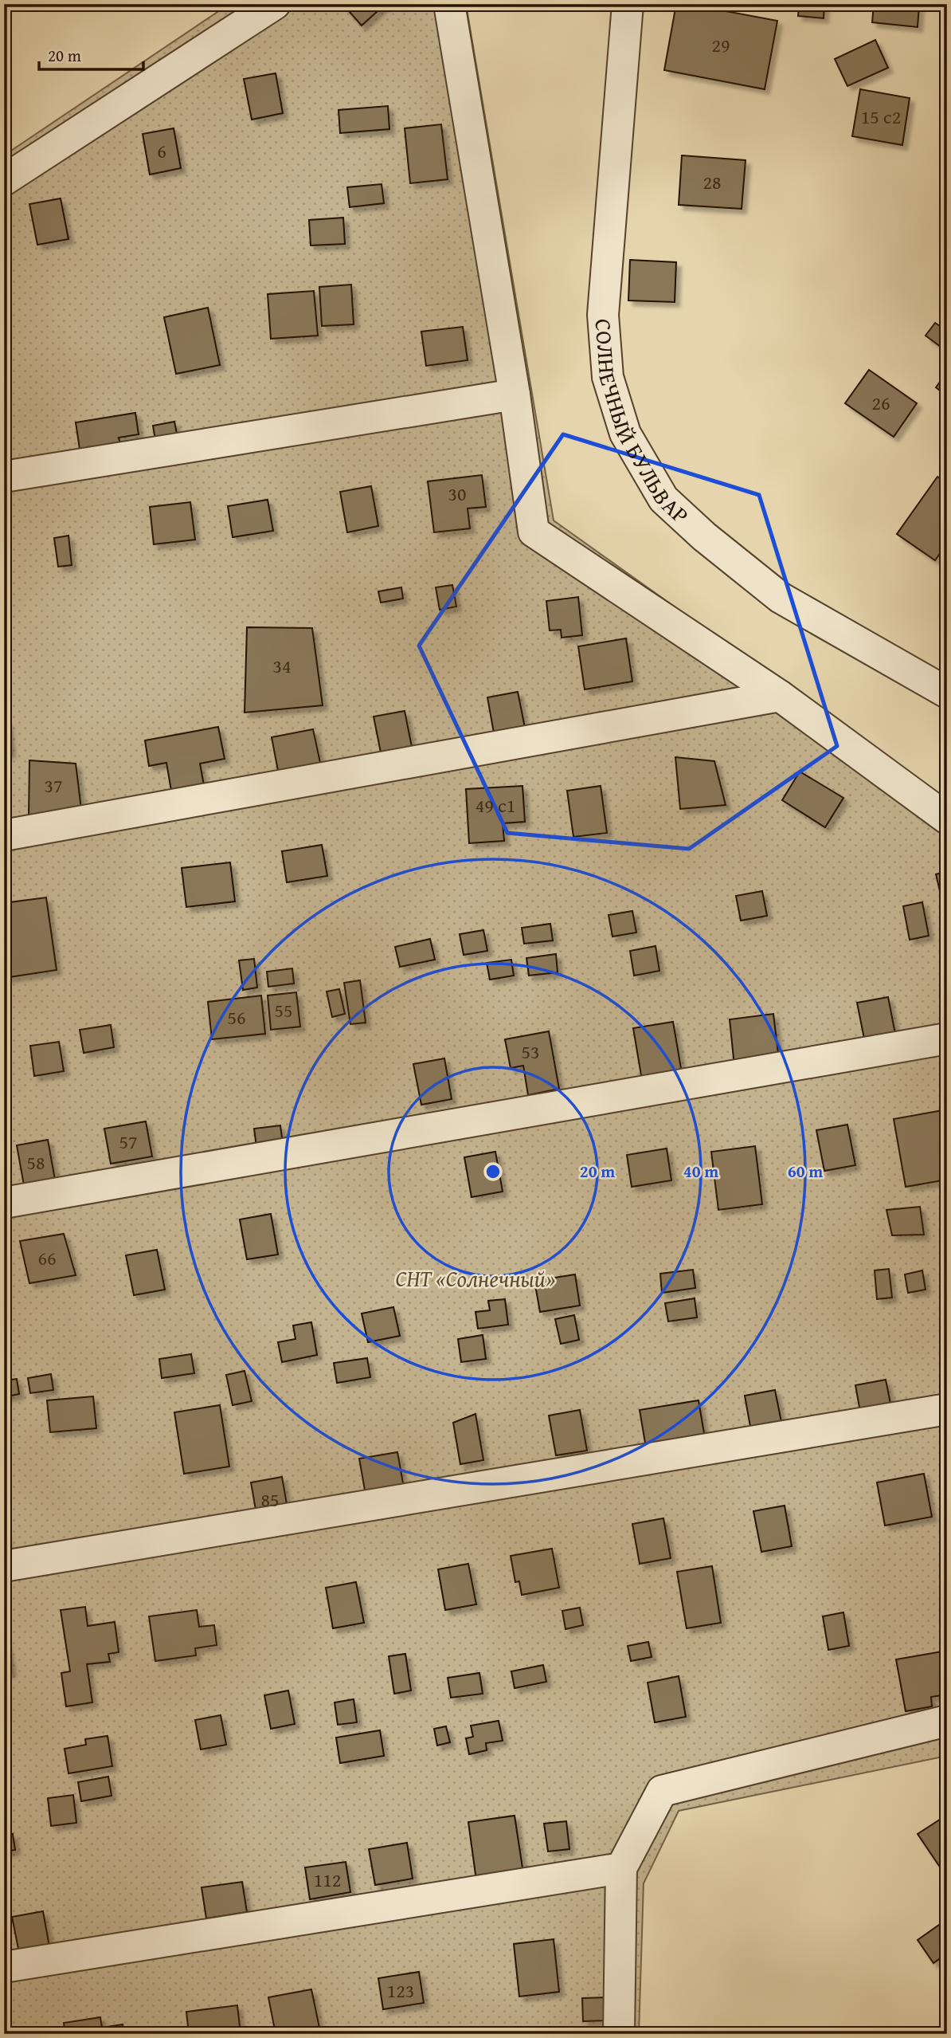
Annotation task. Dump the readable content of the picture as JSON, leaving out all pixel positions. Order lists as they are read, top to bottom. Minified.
{"streets":{"street":["СОЛНЕЧНЫЙ БУЛЬВАР"]},"parks":["СНТ «Солнечный»"],"house_numbers":["29","15 с2","6","28","26","30","34","37","49 с1","55","56","53","57","58","66","85","112","123"],"scale_bar":"20 m","rings":["20 m","40 m","60 m"]}
